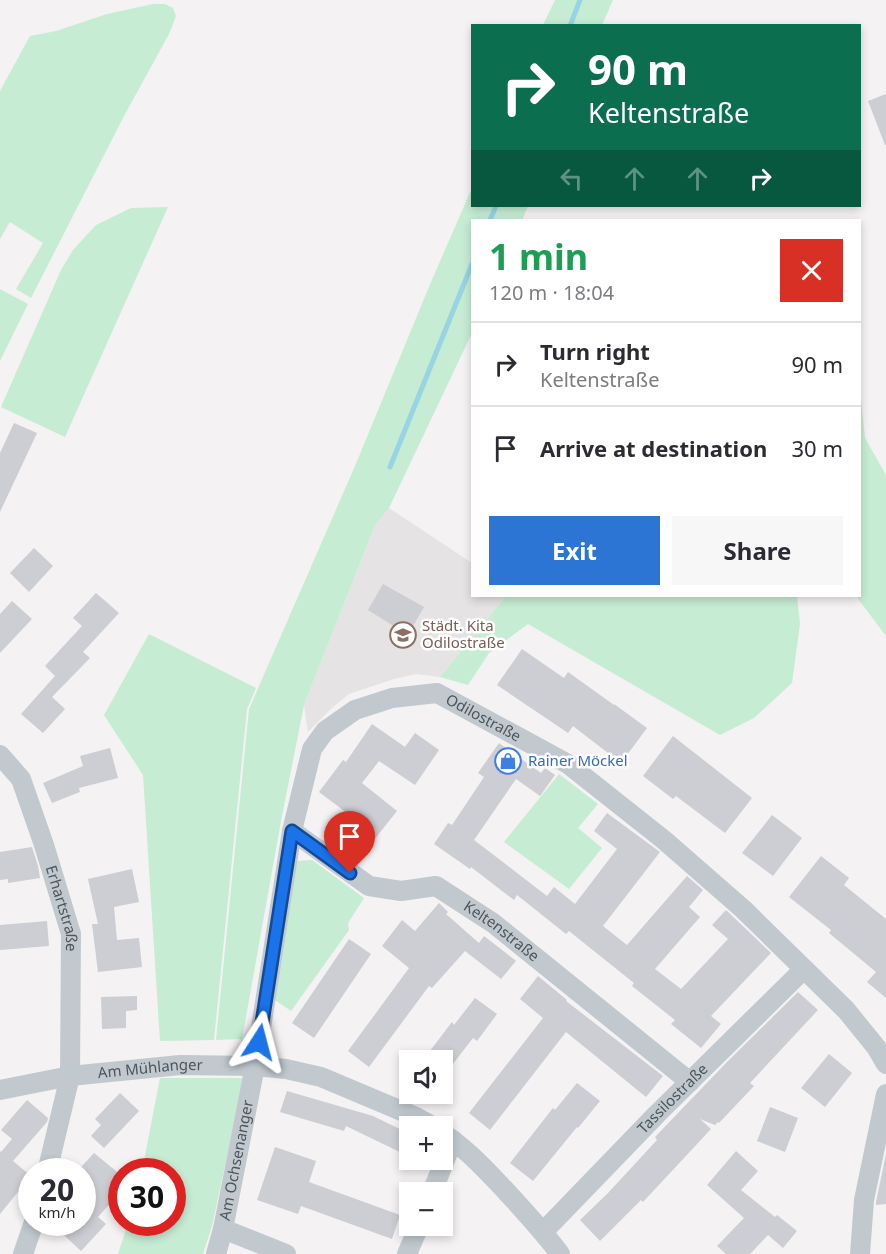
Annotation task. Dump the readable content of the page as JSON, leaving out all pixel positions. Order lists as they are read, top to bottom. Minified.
{"streets":{"street":["Odilostraße","Erhartstraße","Keltenstraße","Am Mühlanger","Tassilostraße","Am Ochsenanger"]},"crossings":[["Odilostraße","Keltenstraße"],["Odilostraße","Am Mühlanger"],["Odilostraße","Tassilostraße"],["Odilostraße","Am Ochsenanger"],["Erhartstraße","Am Mühlanger"],["Keltenstraße","Tassilostraße"],["Am Mühlanger","Am Ochsenanger"]],"places":{"school or university":["Städt. Kita Odilostraße"],"shop":["Rainer Möckel"]},"page":{"turn":["90 m","Keltenstraße"],"heading":["1 min","120 m · 18:04"],"list":[{"name":"Turn right","note":"Keltenstraße","value":"90 m"},{"name":"Arrive at destination","value":"30 m"}],"buttons":["Exit","Share"],"map_buttons":["+","−"],"speed":"20 km/h","limit":"30"}}
